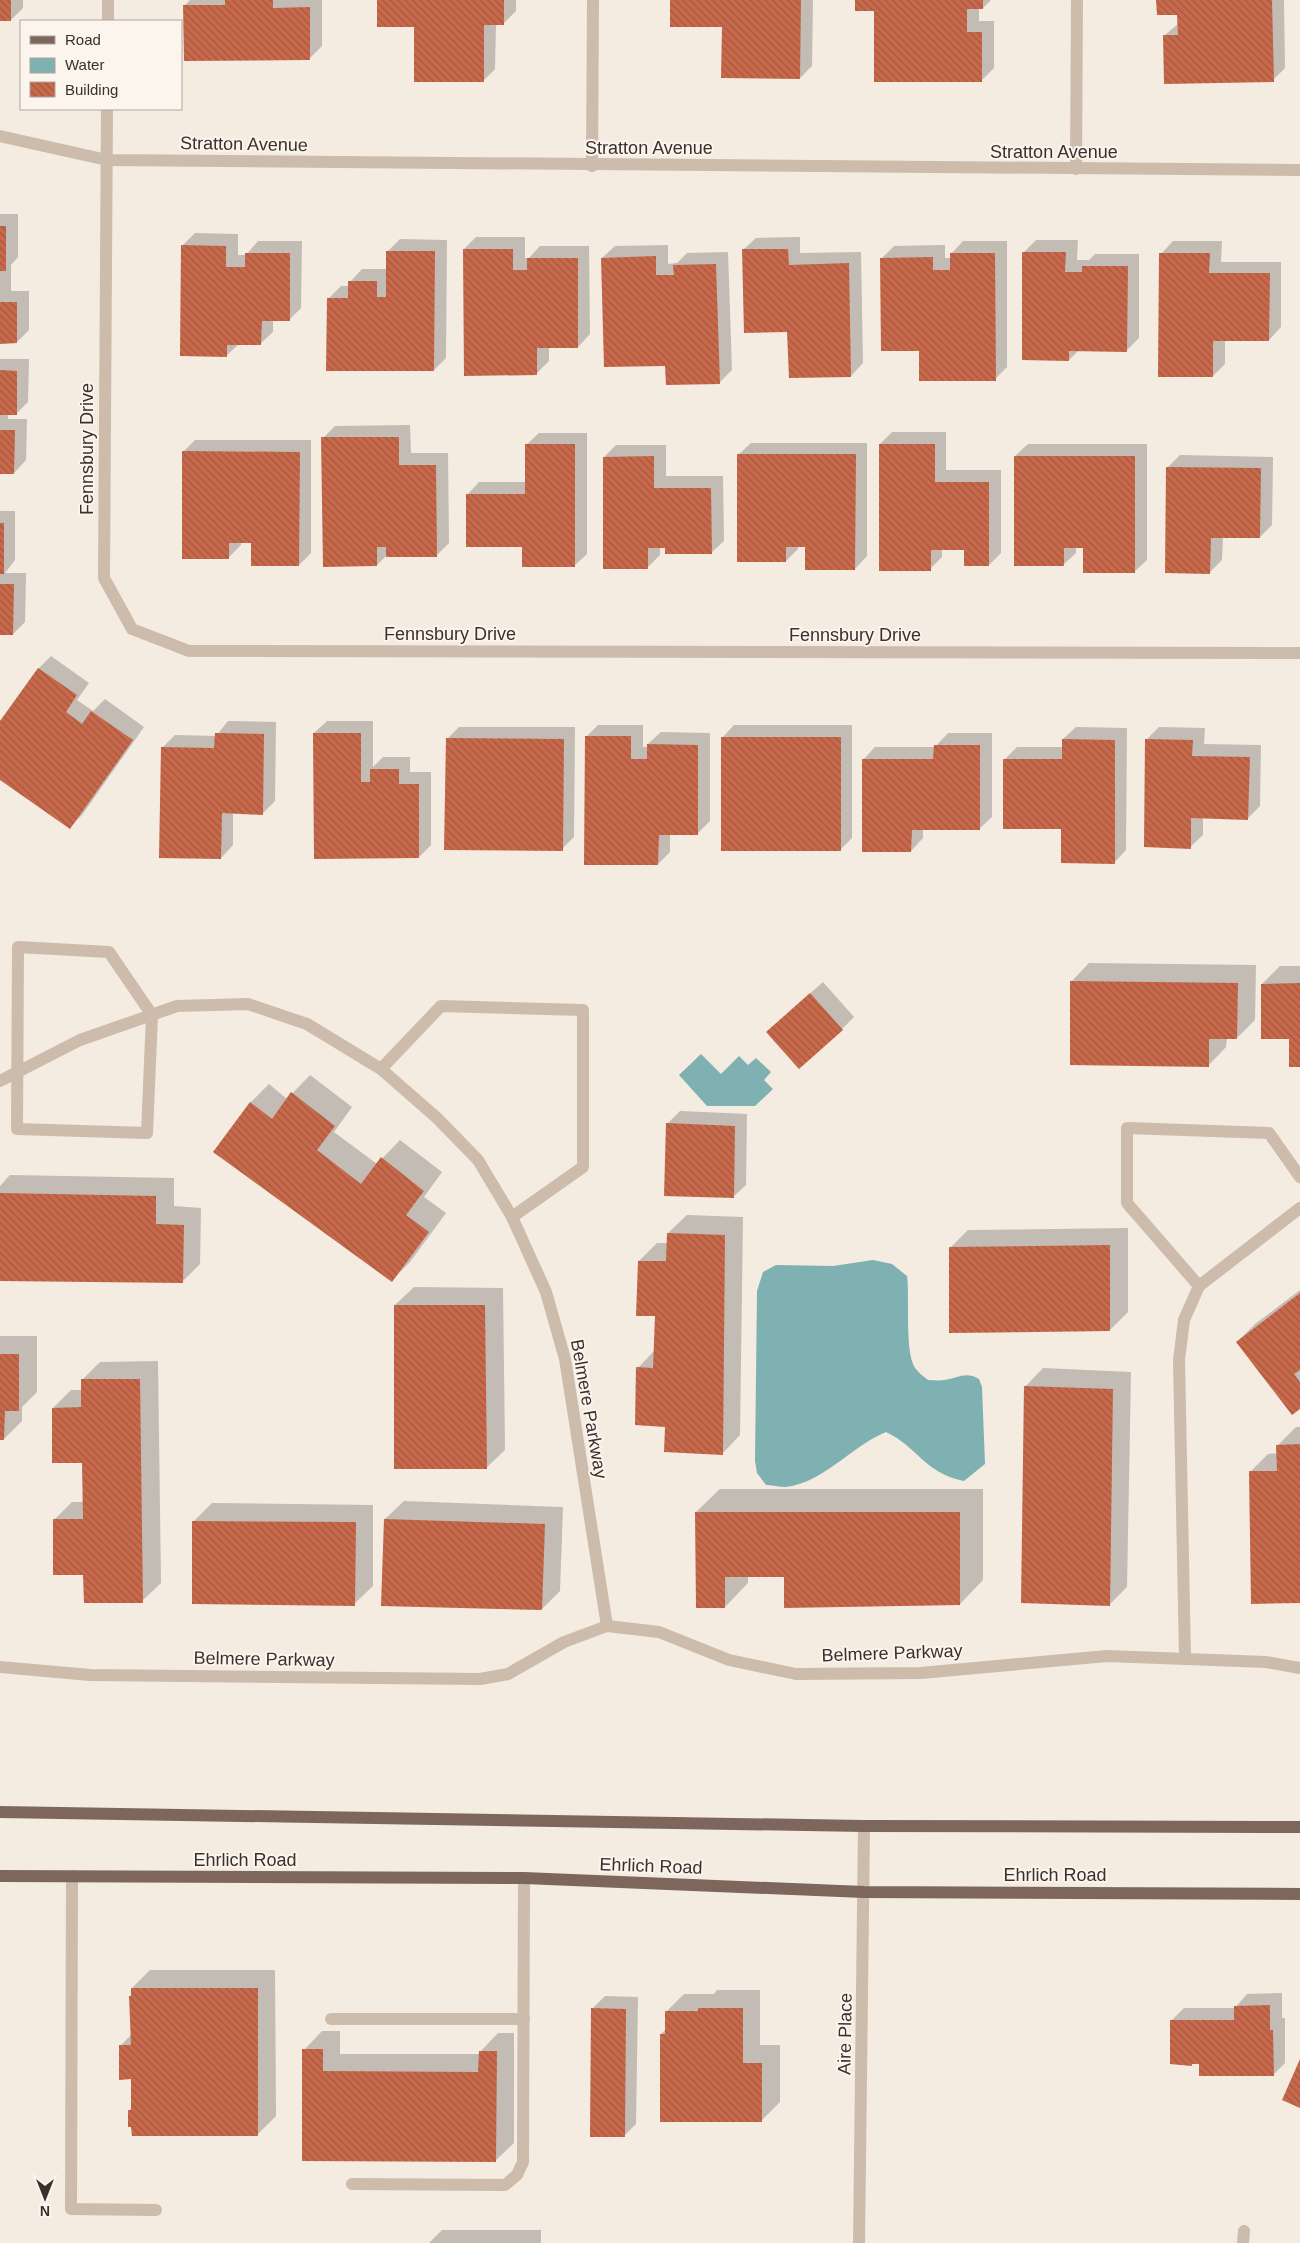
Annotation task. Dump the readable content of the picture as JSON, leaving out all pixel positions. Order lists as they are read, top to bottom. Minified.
{"streets":{"main road":["Ehrlich Road"],"street":["Stratton Avenue","Fennsbury Drive","Belmere Parkway","Aire Place"]},"crossings":[["Stratton Avenue","Fennsbury Drive"],["Ehrlich Road","Aire Place"]],"legend":["Road","Water","Building"],"north":"bottom"}
